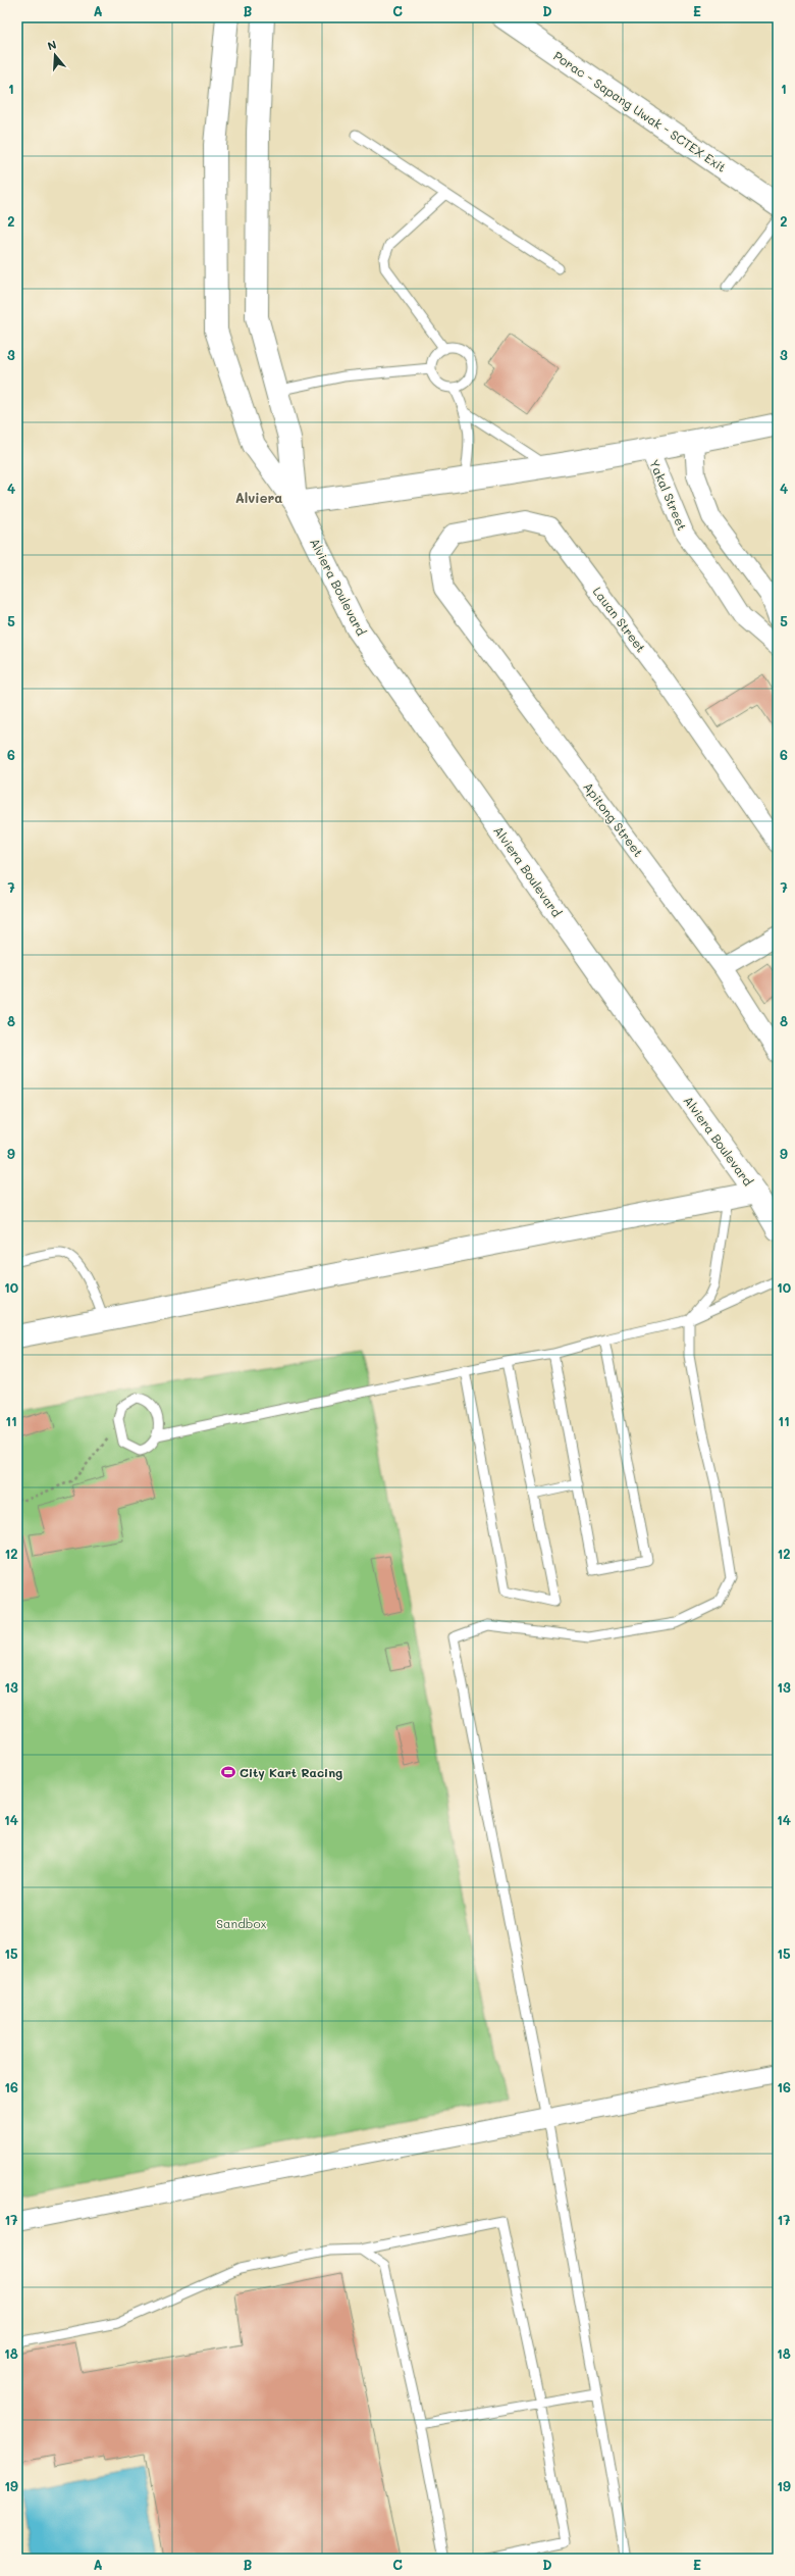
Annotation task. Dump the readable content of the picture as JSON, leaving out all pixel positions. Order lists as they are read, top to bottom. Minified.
{"streets":{"street":["Porac - Sapang Uwak - SCTEX Exit","Yakal Street","Alviera Boulevard","Lauan Street","Apitong Street"]},"crossings":[["Lauan Street","Apitong Street"]],"districts":["Alviera"],"parks":["Sandbox"],"places":{"sports":["City Kart Racing"]},"north":"top","grid":{"columns":["A","B","C","D","E"],"rows":["1","2","3","4","5","6","7","8","9","10","11","12","13","14","15","16","17","18","19"]}}
